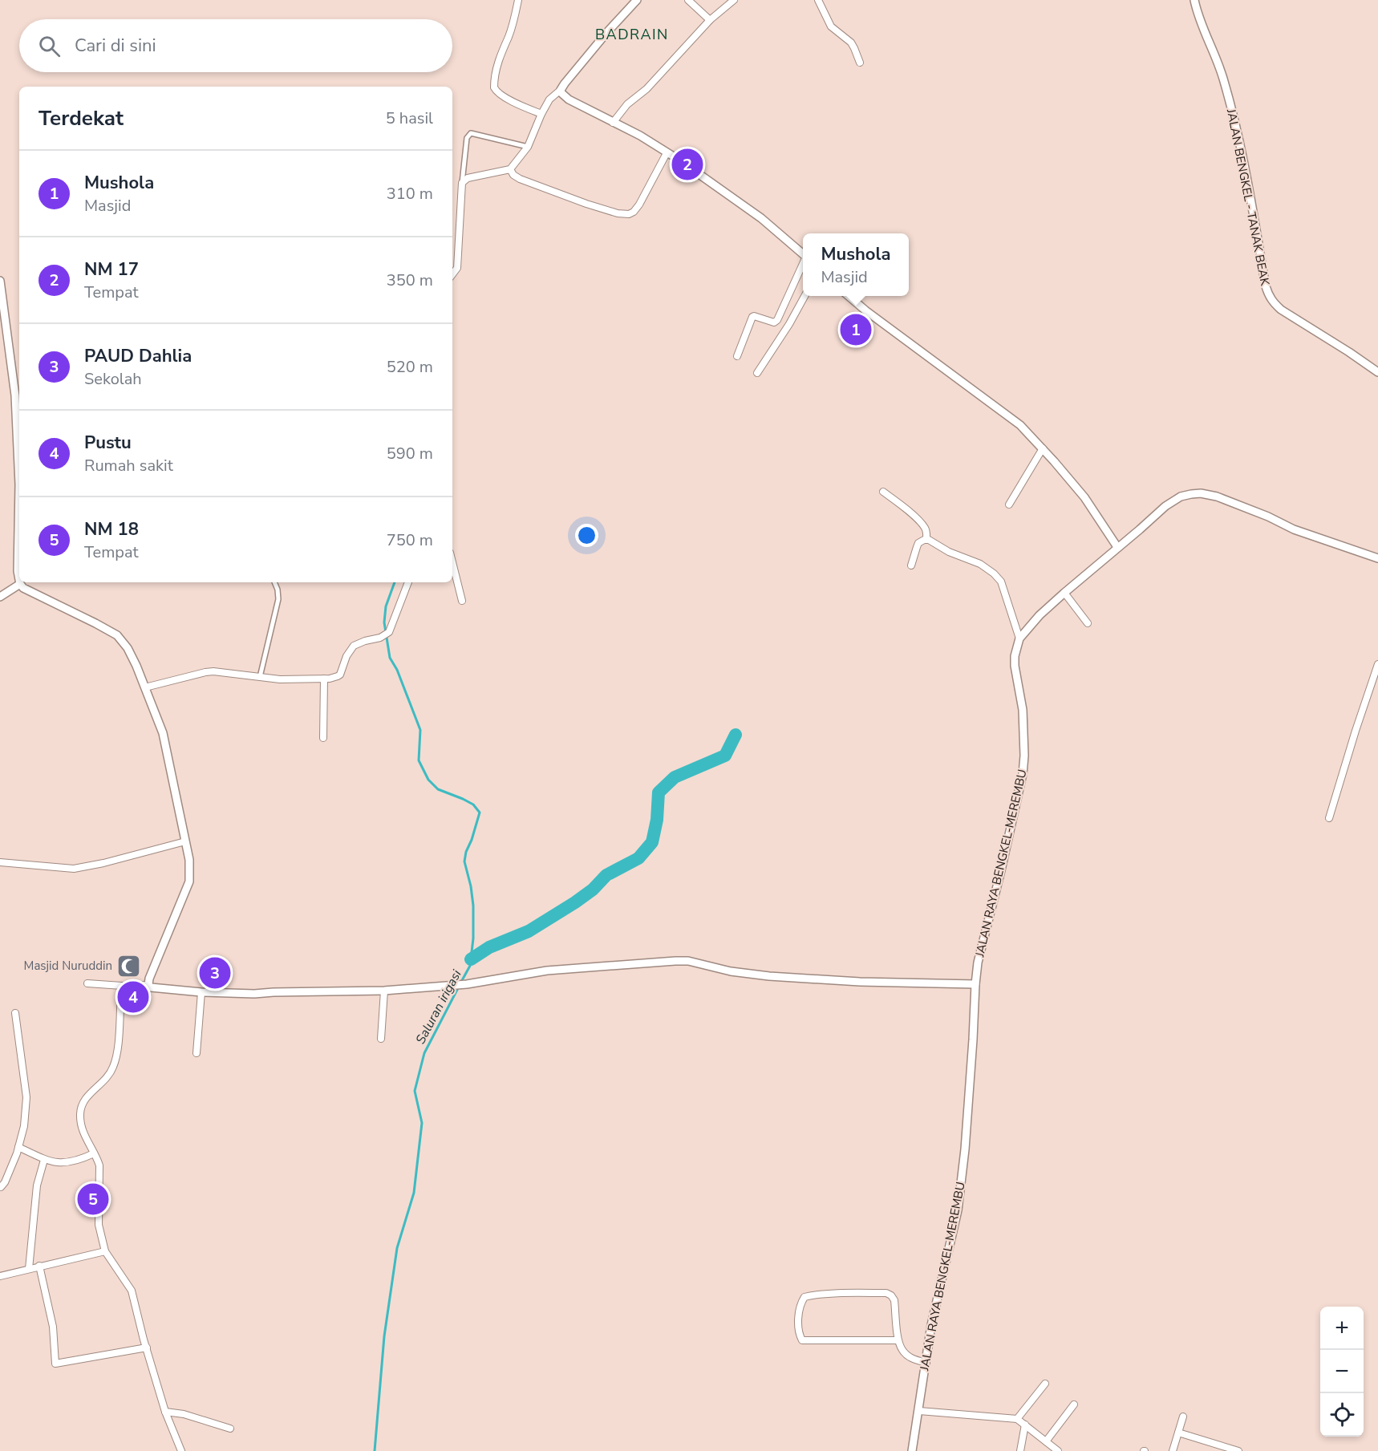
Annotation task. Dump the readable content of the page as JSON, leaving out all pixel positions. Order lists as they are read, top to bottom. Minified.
{"streets":{"street":["JALAN BENGKEL - TANAK BEAK","JALAN RAYA BENGKEL-MEREMBU"]},"districts":["BADRAIN"],"water":["Saluran irigasi"],"places":{"mosque":["Masjid Nuruddin"]},"page":{"search":"Cari di sini","heading":["Terdekat","5 hasil"],"pins":["2","1","3","4","5"],"list":[{"mark":"1","name":"Mushola","note":"Masjid","value":"310 m"},{"mark":"2","name":"NM 17","note":"Tempat","value":"350 m"},{"mark":"3","name":"PAUD Dahlia","note":"Sekolah","value":"520 m"},{"mark":"4","name":"Pustu","note":"Rumah sakit","value":"590 m"},{"mark":"5","name":"NM 18","note":"Tempat","value":"750 m"}],"popup":["Mushola","Masjid"],"map_buttons":["+","−"]}}
